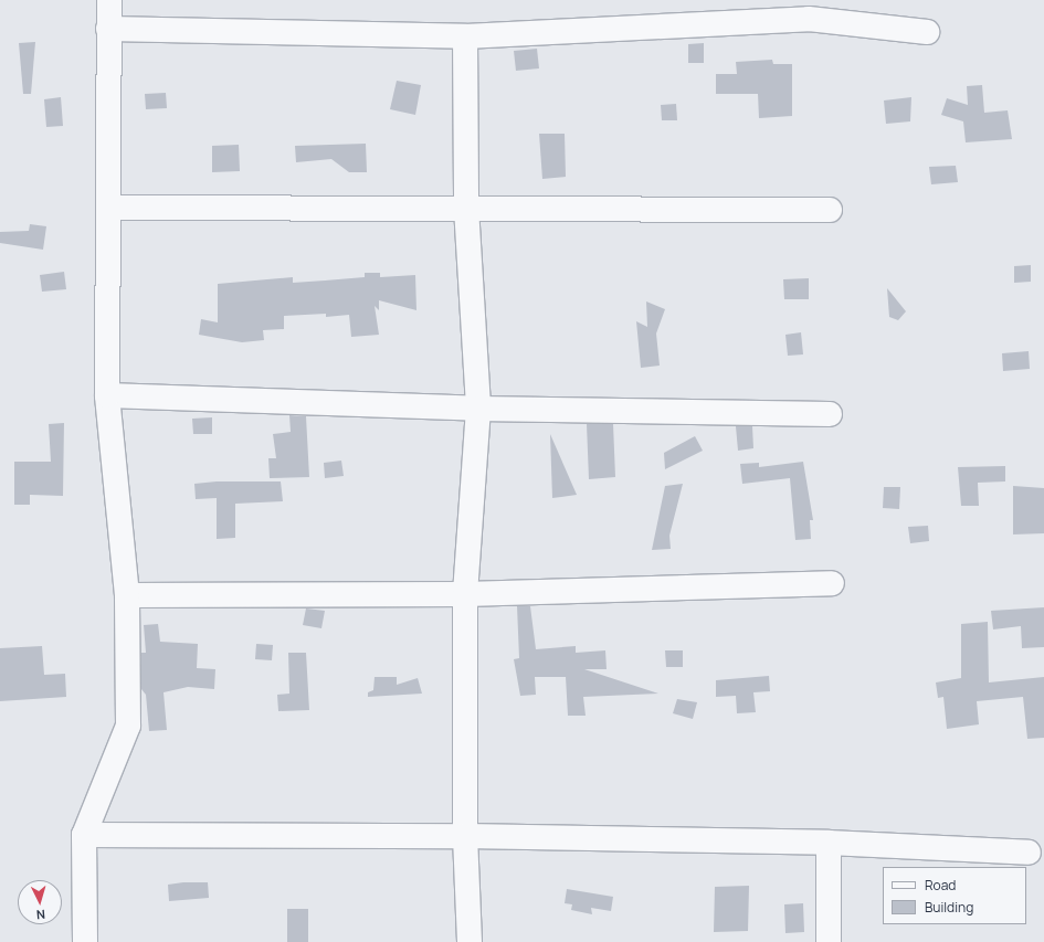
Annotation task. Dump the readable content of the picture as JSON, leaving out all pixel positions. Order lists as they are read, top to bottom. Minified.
{"legend":["Road","Building"],"north":"bottom"}
